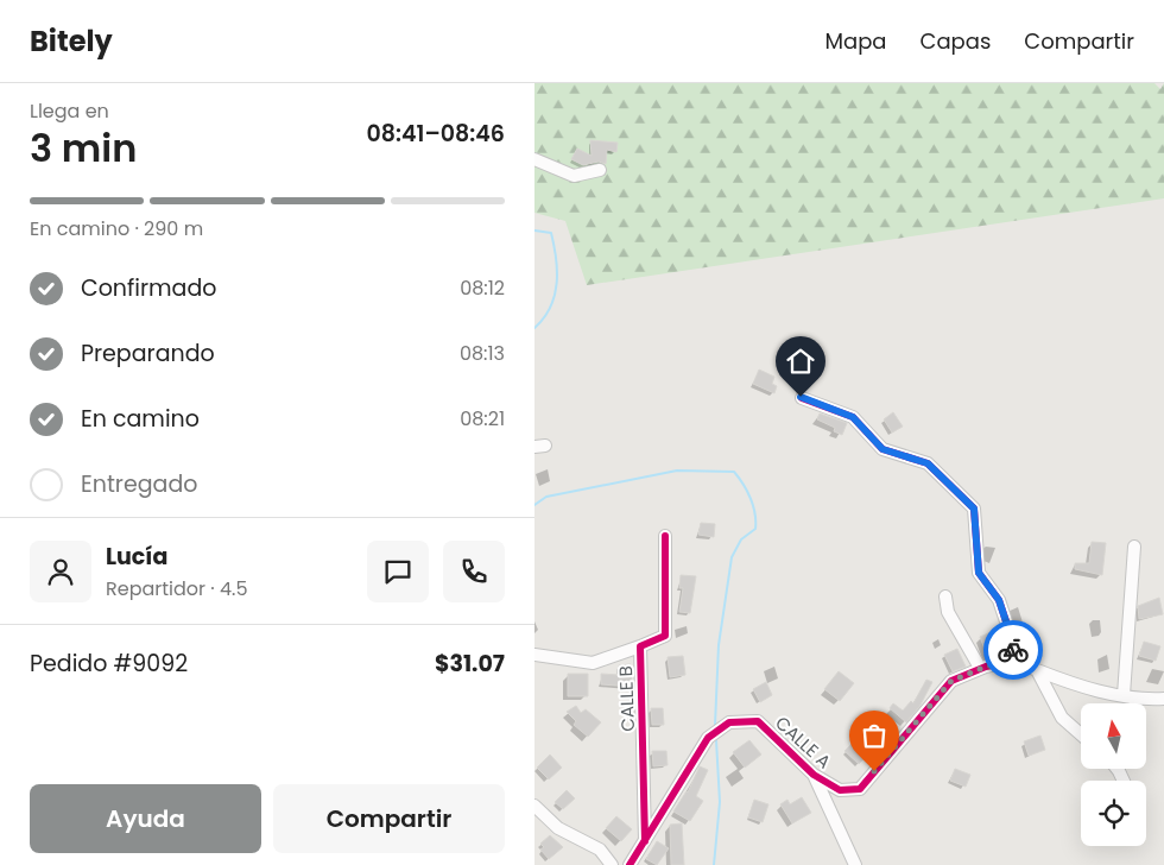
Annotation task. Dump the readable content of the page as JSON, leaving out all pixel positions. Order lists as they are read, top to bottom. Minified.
{"streets":{"street":["CALLE B","CALLE A"]},"crossings":[["CALLE B","CALLE A"]],"north":"top","page":{"header":"Bitely","nav":["Mapa","Capas","Compartir"],"heading":["3 min","Llega en","08:41–08:46"],"panel":["Lucía","Repartidor · 4.5","Pedido #9092","$31.07"],"bar":"En camino · 290 m","list":[["Confirmado","08:12"],["Preparando","08:13"],["En camino","08:21"],"Entregado"],"buttons":["Ayuda","Compartir"]}}
